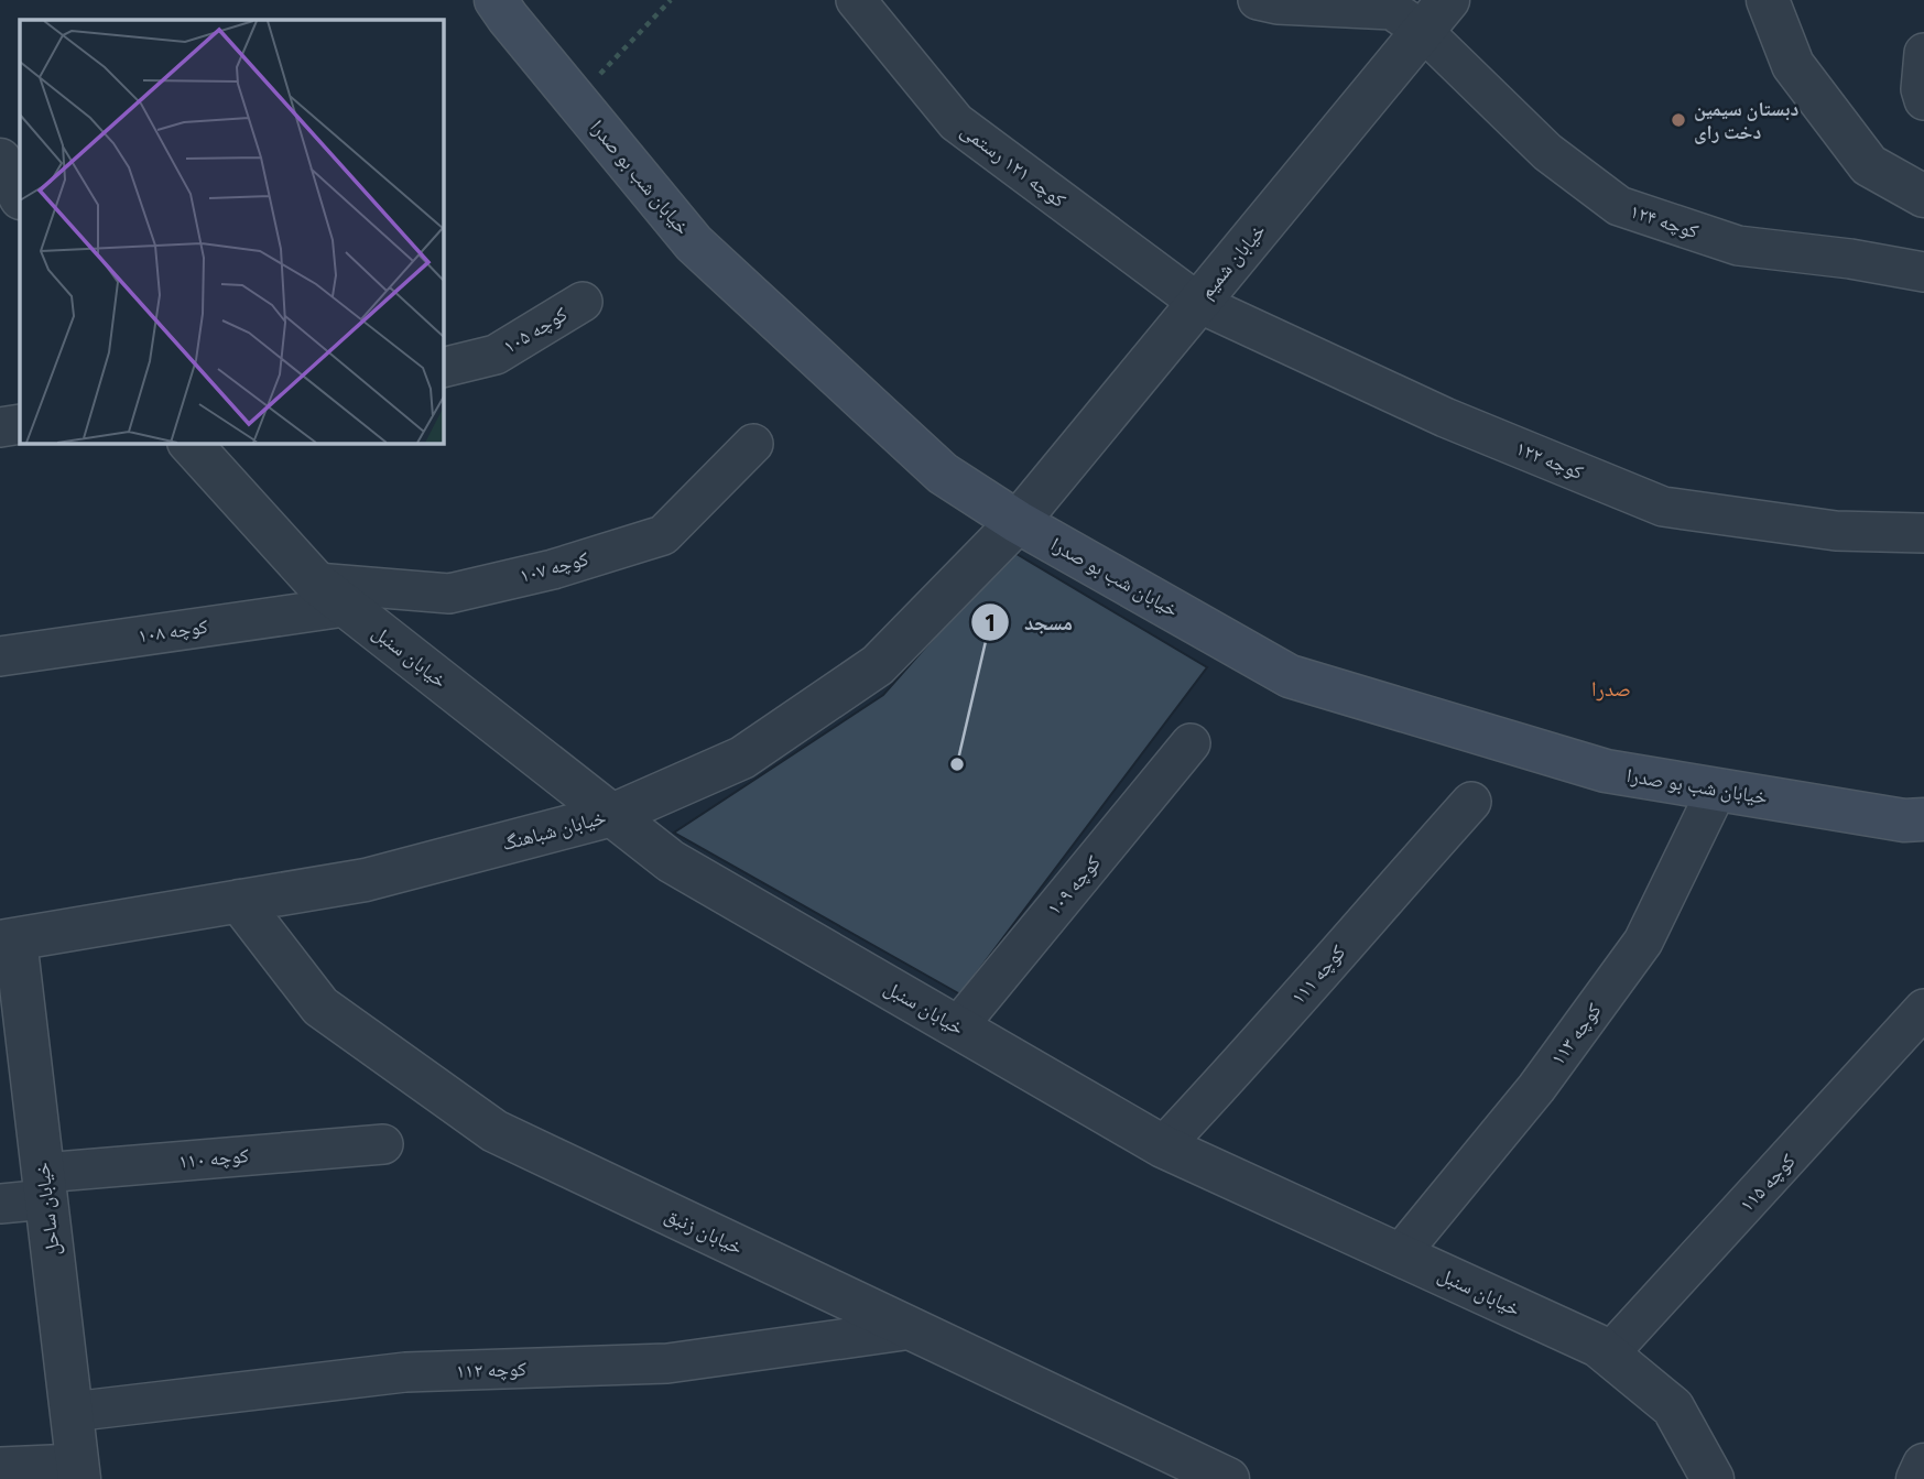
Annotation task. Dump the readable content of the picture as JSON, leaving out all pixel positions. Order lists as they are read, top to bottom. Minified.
{"streets":{"main road":["خیابان شب بو صدرا"],"street":["کوچه ۱۲۱ رستمی","کوچه ۱۲۴","خیابان شمیم","کوچه ۱۰۵","کوچه ۱۲۲","کوچه ۱۰۷","کوچه ۱۰۸","خیابان سنبل","خیابان شباهنگ","کوچه ۱۰۹","کوچه ۱۱۱","کوچه ۱۱۳","کوچه ۱۱۰","کوچه ۱۱۵","خیابان ساحل","خیابان زنبق","کوچه ۱۱۲"]},"crossings":[["کوچه ۱۲۱ رستمی","خیابان شمیم"],["کوچه ۱۲۱ رستمی","کوچه ۱۲۲"],["خیابان شب بو صدرا","خیابان شمیم"],["خیابان شب بو صدرا","خیابان شباهنگ"],["خیابان شب بو صدرا","کوچه ۱۱۳"],["کوچه ۱۲۴","خیابان شمیم"],["خیابان شمیم","کوچه ۱۲۲"],["خیابان شمیم","خیابان شباهنگ"],["کوچه ۱۰۷","کوچه ۱۰۸"],["کوچه ۱۰۷","خیابان سنبل"],["کوچه ۱۰۸","خیابان سنبل"],["خیابان سنبل","خیابان شباهنگ"],["خیابان سنبل","کوچه ۱۰۹"],["خیابان سنبل","کوچه ۱۱۱"],["خیابان سنبل","کوچه ۱۱۳"],["خیابان سنبل","کوچه ۱۱۵"],["خیابان شباهنگ","خیابان ساحل"],["خیابان شباهنگ","خیابان زنبق"],["کوچه ۱۱۰","خیابان ساحل"],["خیابان ساحل","کوچه ۱۱۲"],["خیابان زنبق","کوچه ۱۱۲"]],"districts":["صدرا"],"places":["دبستان سیمین دخت رای","مسجد"]}
